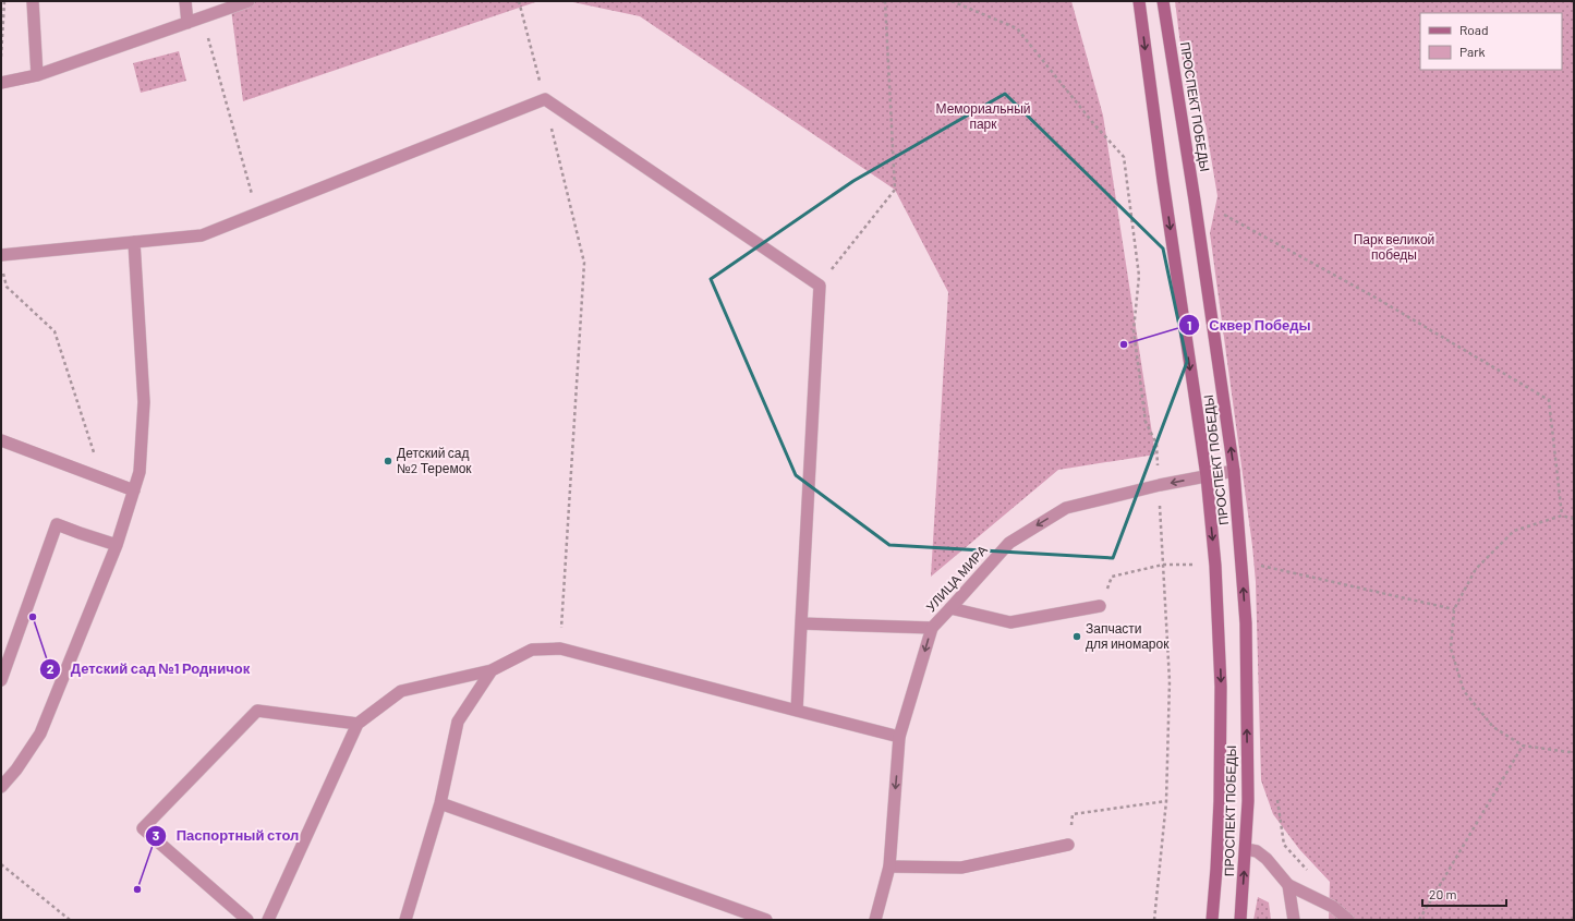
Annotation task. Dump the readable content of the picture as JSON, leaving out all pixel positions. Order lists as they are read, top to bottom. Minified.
{"streets":{"main road":["ПРОСПЕКТ ПОБЕДЫ"],"street":["УЛИЦА МИРА"]},"crossings":[["ПРОСПЕКТ ПОБЕДЫ","УЛИЦА МИРА"]],"one_way":["УЛИЦА МИРА"],"parks":["Мемориальный парк","Парк великой победы"],"places":["Сквер Победы","Детский сад №2 Теремок","Детский сад №1 Родничок","Запчасти для иномарок","Паспортный стол"],"legend":["Road","Park"],"scale_bar":"20 m"}
